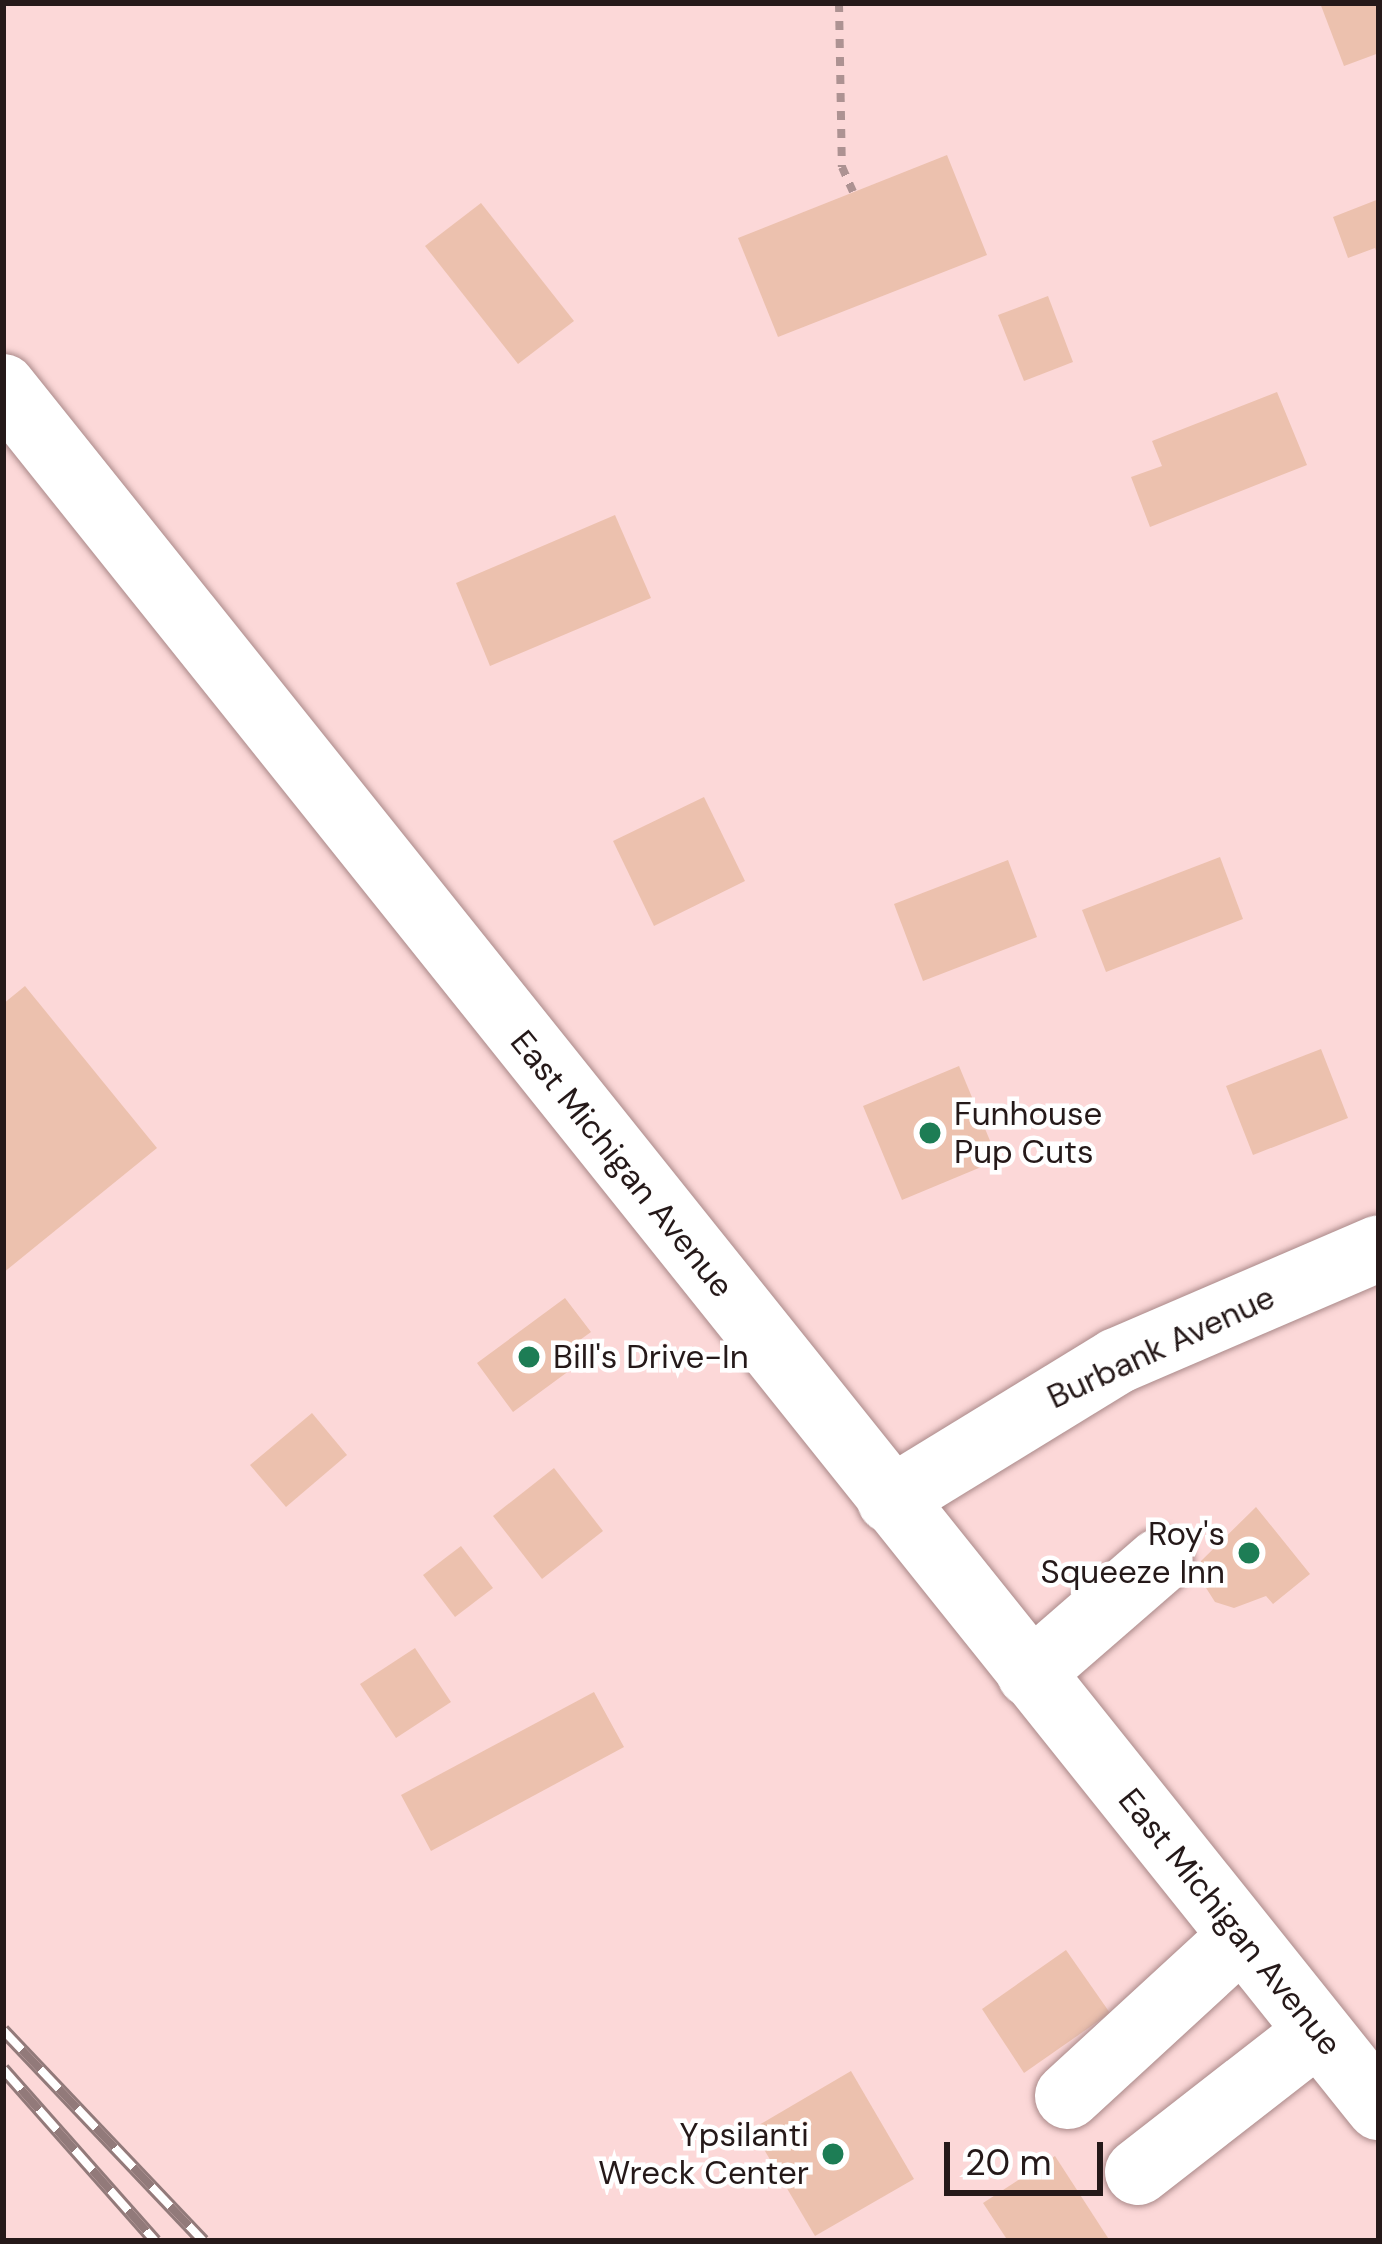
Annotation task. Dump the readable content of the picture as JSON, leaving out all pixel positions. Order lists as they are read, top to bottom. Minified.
{"streets":{"main road":["East Michigan Avenue","Burbank Avenue"]},"crossings":[["East Michigan Avenue","Burbank Avenue"]],"places":["Funhouse Pup Cuts","Bill's Drive-In","Roy's Squeeze Inn","Ypsilanti Wreck Center"],"scale_bar":"20 m"}
